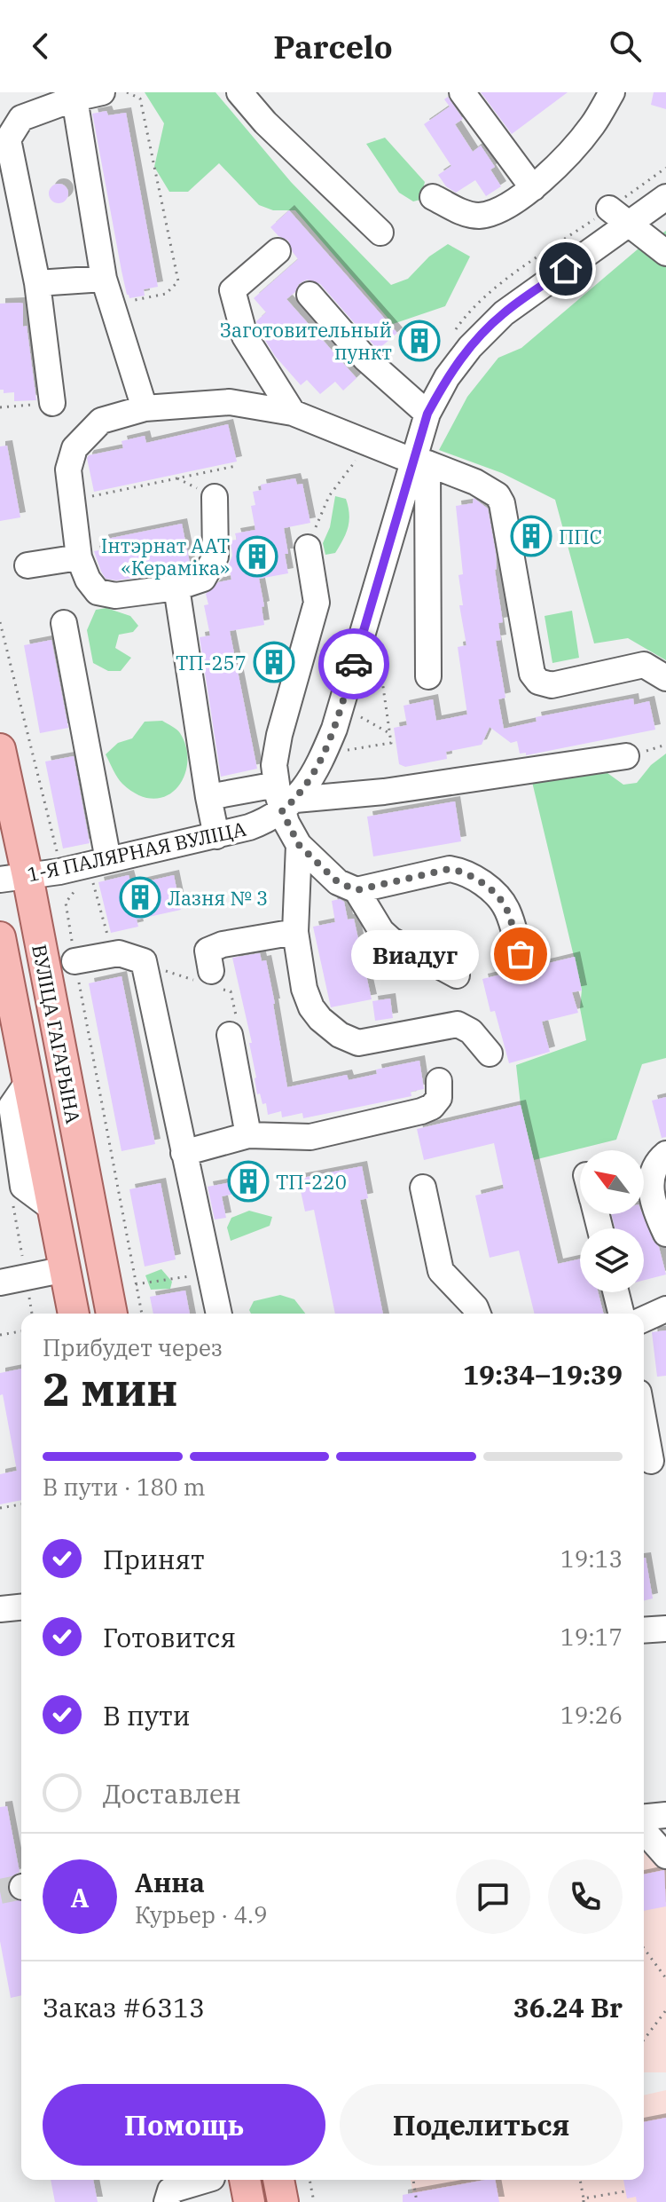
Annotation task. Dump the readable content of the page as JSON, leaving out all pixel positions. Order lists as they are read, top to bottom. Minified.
{"streets":{"main road":["ВУЛІЦА ГАГАРЫНА"],"street":["1-Я ПАЛЯРНАЯ ВУЛІЦА"]},"crossings":[["1-Я ПАЛЯРНАЯ ВУЛІЦА","ВУЛІЦА ГАГАРЫНА"]],"places":{"building":["Заготовительный пункт","ППС","Інтэрнат ААТ «Кераміка»","ТП-257","Лазня № 3","ТП-220"],"other":["Виадуг"]},"north":"top left","page":{"header":"Parcelo","bubble":"Виадуг","heading":["2 мин","Прибудет через","19:34–19:39"],"panel":["Анна","Курьер · 4.9","Заказ #6313","36.24 Br"],"bar":"В пути · 180 m","list":[["Принят","19:13"],["Готовится","19:17"],["В пути","19:26"],"Доставлен"],"round":"А","buttons":["Помощь","Поделиться"]}}
